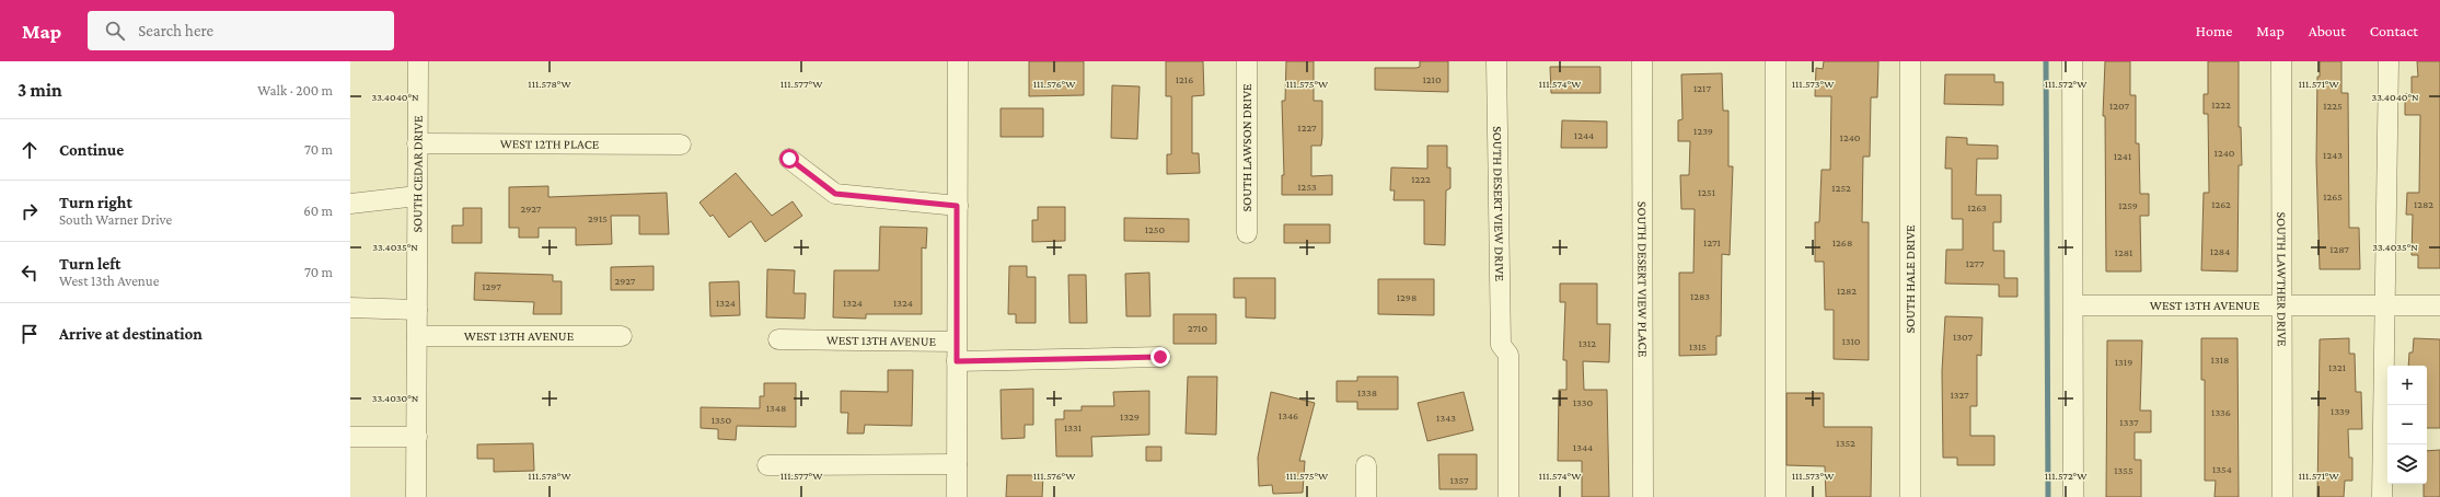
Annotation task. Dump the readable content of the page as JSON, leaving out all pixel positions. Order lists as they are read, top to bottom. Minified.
{"streets":{"street":["WEST 12TH PLACE","SOUTH LAWSON DRIVE","SOUTH CEDAR DRIVE","SOUTH DESERT VIEW DRIVE","SOUTH DESERT VIEW PLACE","SOUTH HALE DRIVE","SOUTH LAWTHER DRIVE","WEST 13TH AVENUE"]},"crossings":[["WEST 12TH PLACE","SOUTH CEDAR DRIVE"],["SOUTH CEDAR DRIVE","WEST 13TH AVENUE"],["SOUTH LAWTHER DRIVE","WEST 13TH AVENUE"]],"house_numbers":["1216","1210","1217","1222","1207","1225","1227","1239","1244","1240","1240","1243","1241","1222","1253","1252","1251","1265","1262","1282","1259","1263","2927","2915","1250","1271","1268","1287","1284","1281","1277","2927","1297","1282","1283","1298","1324","1324","1324","2710","1307","1310","1312","1315","1318","1319","1321","1338","1327","1330","1348","1339","1336","1346","1329","1343","1350","1337","1331","1352","1344","1354","1355","1357"],"page":{"header":"Map","search":"Search here","nav":["Home","Map","About","Contact"],"heading":["3 min","Walk · 200 m"],"list":[["Continue","70 m"],["Turn right","South Warner Drive","60 m"],["Turn left","West 13th Avenue","70 m"],"Arrive at destination"],"map_buttons":["+","−"]},"coordinates":["111.578°W","111.577°W","111.576°W","111.575°W","111.574°W","111.573°W","111.572°W","111.571°W","33.4040°N","33.4035°N","33.4030°N"]}
